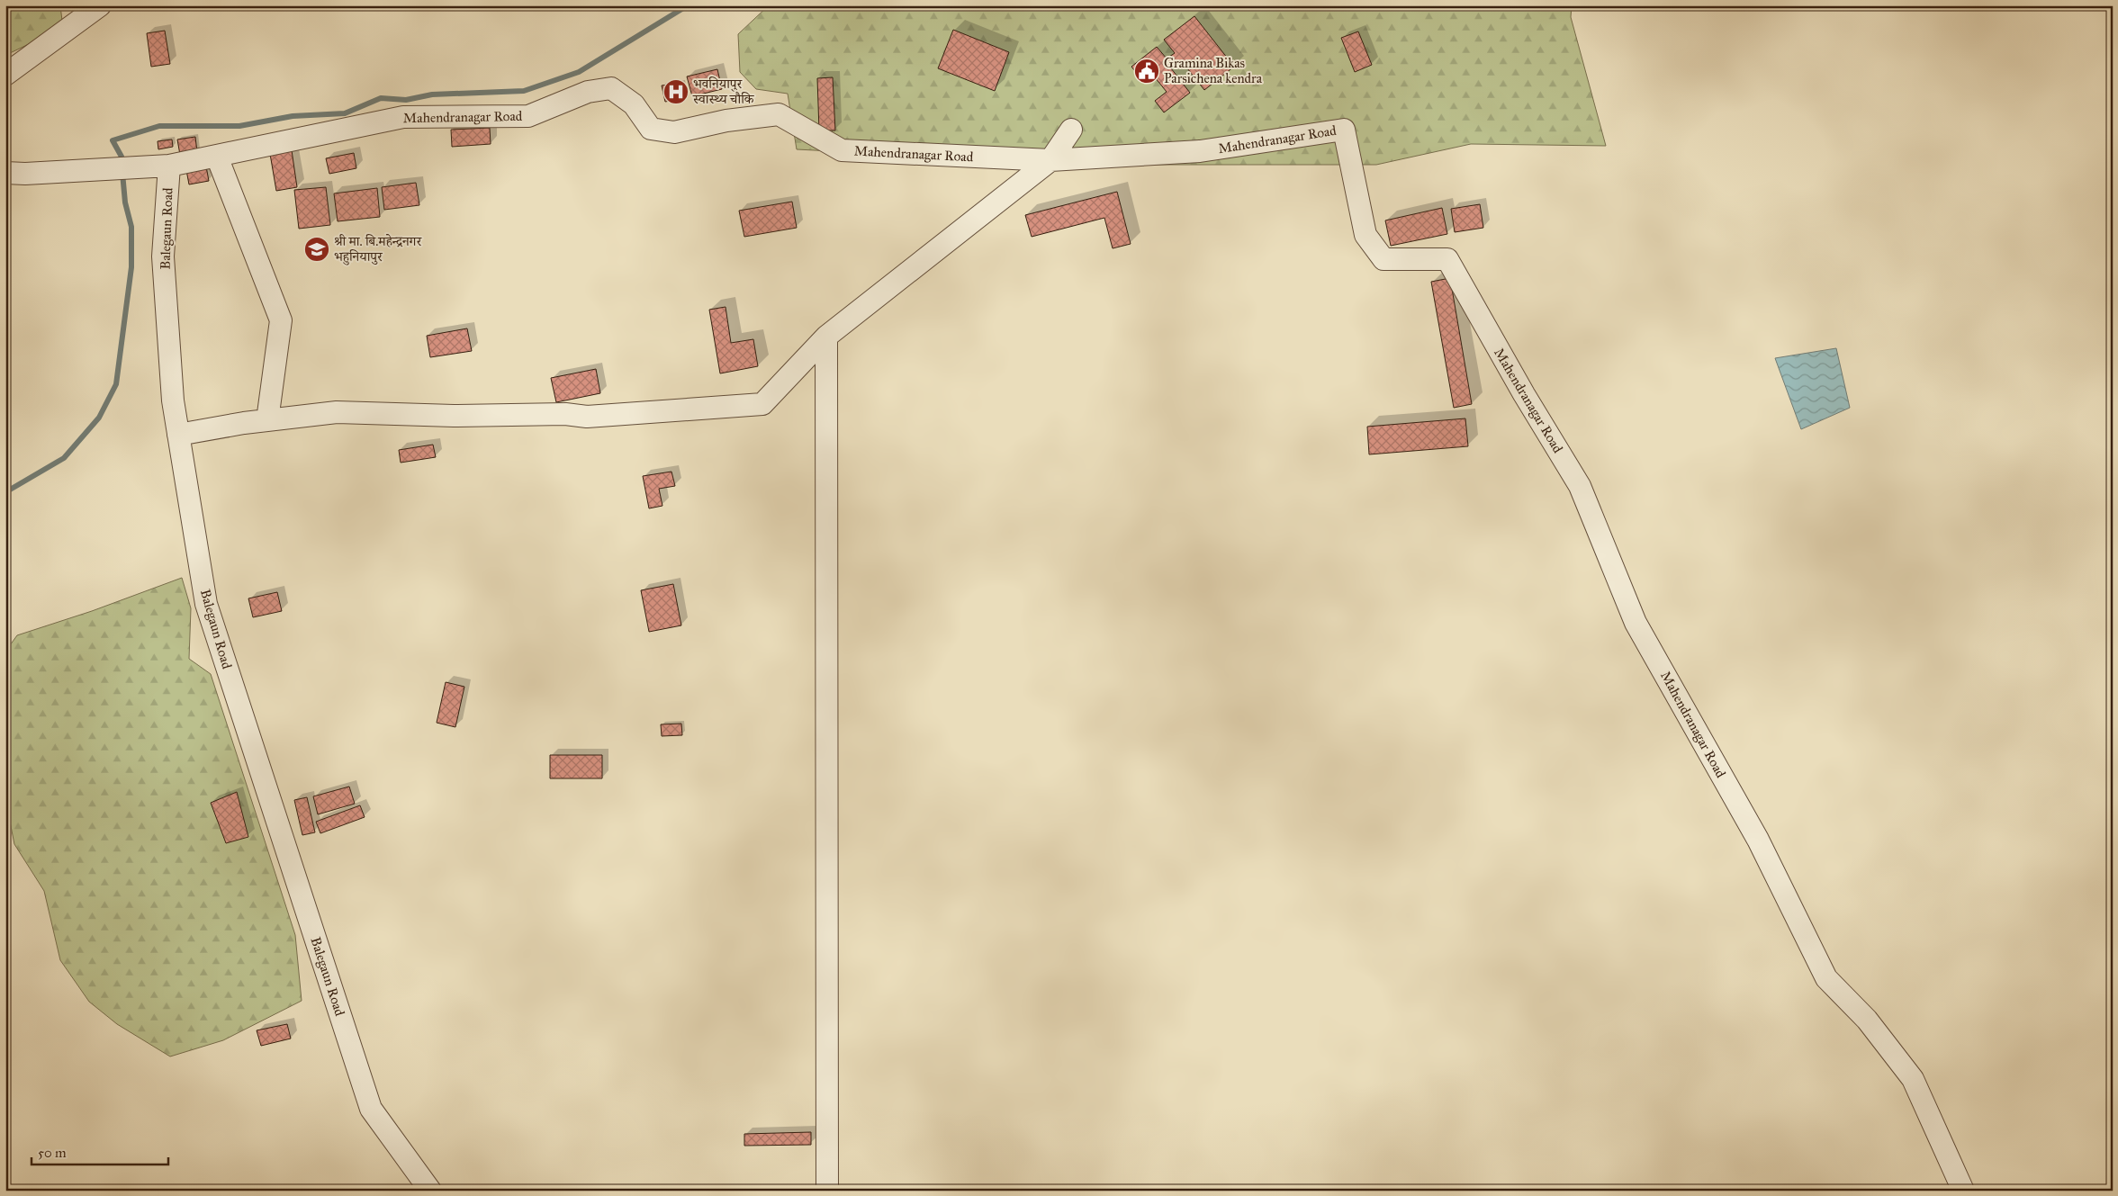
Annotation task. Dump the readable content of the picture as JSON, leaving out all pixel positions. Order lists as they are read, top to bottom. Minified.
{"streets":{"street":["Mahendranagar Road","Balegaun Road"]},"crossings":[["Mahendranagar Road","Balegaun Road"]],"places":{"public building":["Gramina Bikas Parsichena kendra"],"hospital":["भवनियापुर स्वास्थ्य चाैकि"],"school or university":["श्री मा. बि.महेन्द्रनगर भहुनियापुर"]},"scale_bar":"50 m"}
